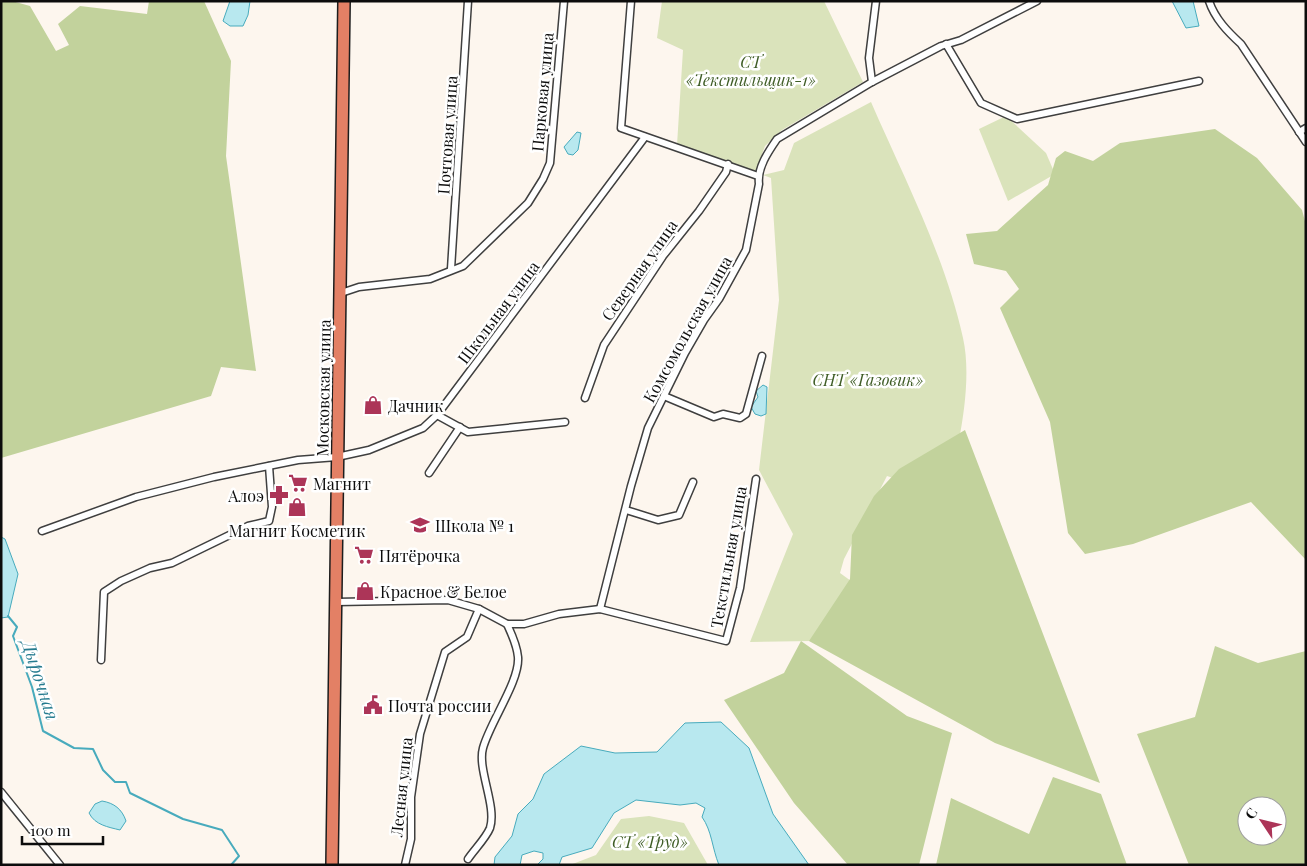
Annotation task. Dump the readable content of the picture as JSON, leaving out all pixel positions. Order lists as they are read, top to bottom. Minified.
{"streets":{"highway":["Московская улица"],"street":["Парковая улица","Почтовая улица","Северная улица","Школьная улица","Комсомольская улица","Текстильная улица","Лесная улица"]},"crossings":[["Парковая улица","Почтовая улица"],["Парковая улица","Московская улица"],["Школьная улица","Московская улица"],["Комсомольская улица","Текстильная улица"]],"water":["Дырочная"],"parks":["СТ «Текстильщик-1»","СНТ «Газовик»","СТ «Труд»"],"places":{"shop":["Дачник","Магнит Косметик","Красное & Белое"],"supermarket":["Магнит","Пятёрочка"],"pharmacy":["Алоэ"],"school or university":["Школа № 1"],"public building":["Почта россии"]},"scale_bar":"100 m","north":"top left"}
